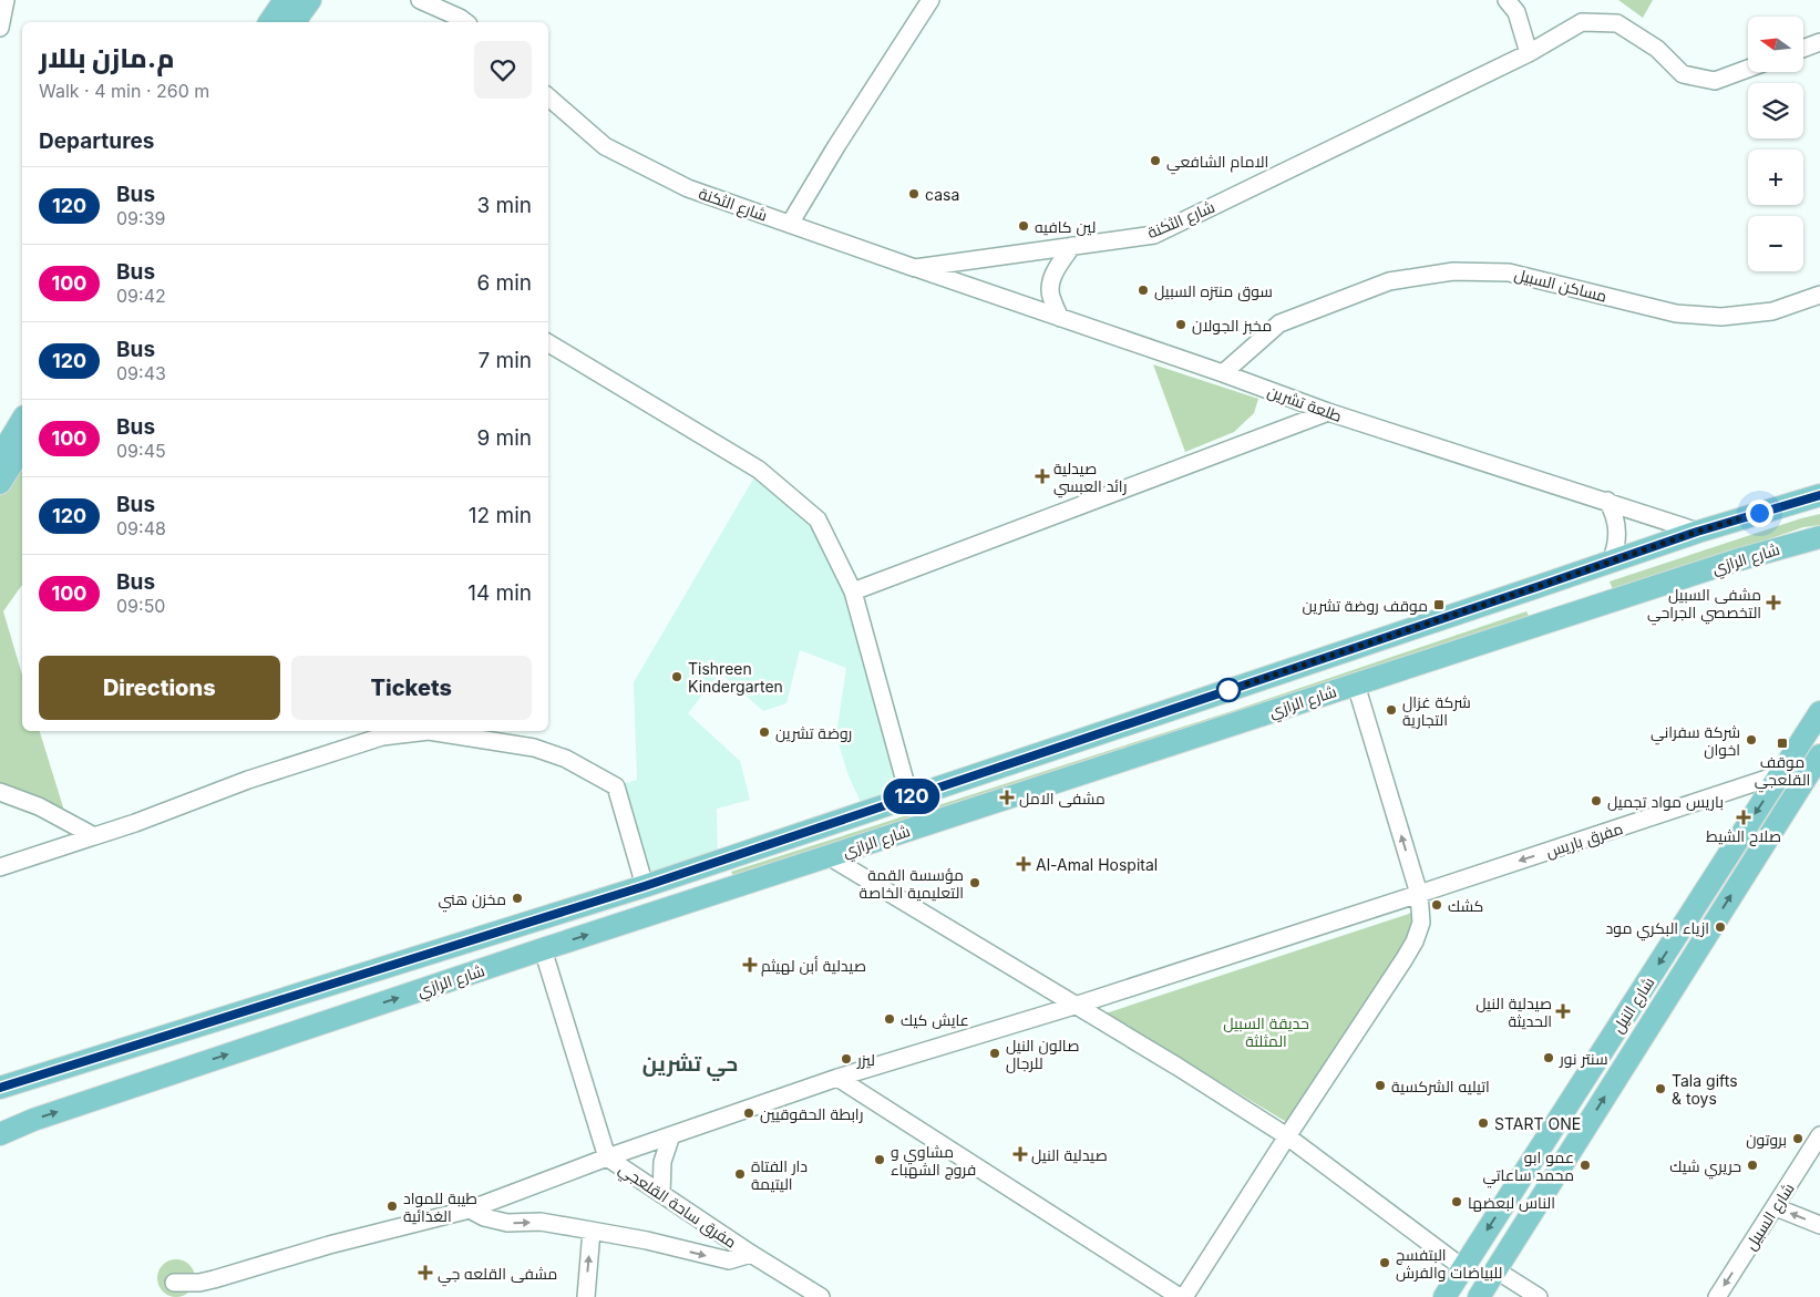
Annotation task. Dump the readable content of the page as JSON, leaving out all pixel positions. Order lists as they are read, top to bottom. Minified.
{"streets":{"main road":["شارع الرازي","شارع النيل"],"street":["شارع الثكنة","مساكن السبيل","طلعة تشرين","مفرق باريس","مفرق ساحة القلعجي","شارع السبيل"]},"crossings":[["شارع الثكنة","طلعة تشرين"],["مساكن السبيل","طلعة تشرين"],["شارع الرازي","مفرق ساحة القلعجي"],["مفرق باريس","شارع النيل"],["مفرق باريس","مفرق ساحة القلعجي"]],"one_way":["شارع السبيل"],"districts":["حي تشرين"],"parks":["حديقة السبيل المثلثة"],"places":{"other":["الامام الشافعي","casa","لين كافيه","سوق منتزه السبيل","مخبز الجولان","Tishreen Kindergarten","شركة غزال التجارية","روضة تشرين","شركة سفراني اخوان","باريس مواد تجميل","مؤسسة القمة التعليمية الخاصة","مخزن هني","كشك","ازياء البكري مود","عايش كيك","صالون النيل للرجال","سنتر نور","ليزر","اتيليه الشركسية","Tala gifts & toys","رابطة الحقوقيين","START ONE","بروتون","مشاوي و فروج الشهباء","عمو ابو محمد ساعاتي","حريري شيك","دار الفتاة اليتيمة","الناس لبعضها","طيبة للمواد الغذائية","البتفسج للبياضات والفرش"],"health":["صيدلية رائد العبسي","مشفى السبيل التخصصي الجراحي","مشفى الامل","صلاح الشيط","Al-Amal Hospital","صيدلية أبن لهيثم","صيدلية النيل الحديثة","صيدلية النيل","مشفى القلعه جي"],"transit":["موقف روضة تشرين","موقف القلعجي"]},"lines":["bus line 120"],"north":"left","page":{"on_map":"120","map_buttons":["+","−"],"heading":[["م.مازن بللار","Walk · 4 min · 260 m"],"Departures"],"list":[{"mark":"120","name":"Bus","note":"09:39","value":"3 min"},{"mark":"100","name":"Bus","note":"09:42","value":"6 min"},{"mark":"120","name":"Bus","note":"09:43","value":"7 min"},{"mark":"100","name":"Bus","note":"09:45","value":"9 min"},{"mark":"120","name":"Bus","note":"09:48","value":"12 min"},{"mark":"100","name":"Bus","note":"09:50","value":"14 min"}],"buttons":["Directions","Tickets"]}}
